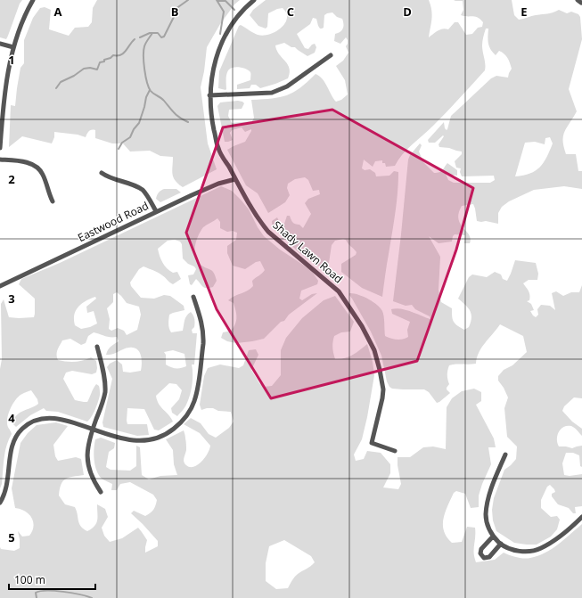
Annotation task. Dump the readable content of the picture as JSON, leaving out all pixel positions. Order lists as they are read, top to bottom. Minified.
{"streets":{"street":["Eastwood Road","Shady Lawn Road"]},"crossings":[["Eastwood Road","Shady Lawn Road"]],"scale_bar":"100 m","grid":{"columns":["A","B","C","D","E"],"rows":["1","2","3","4","5"]}}
